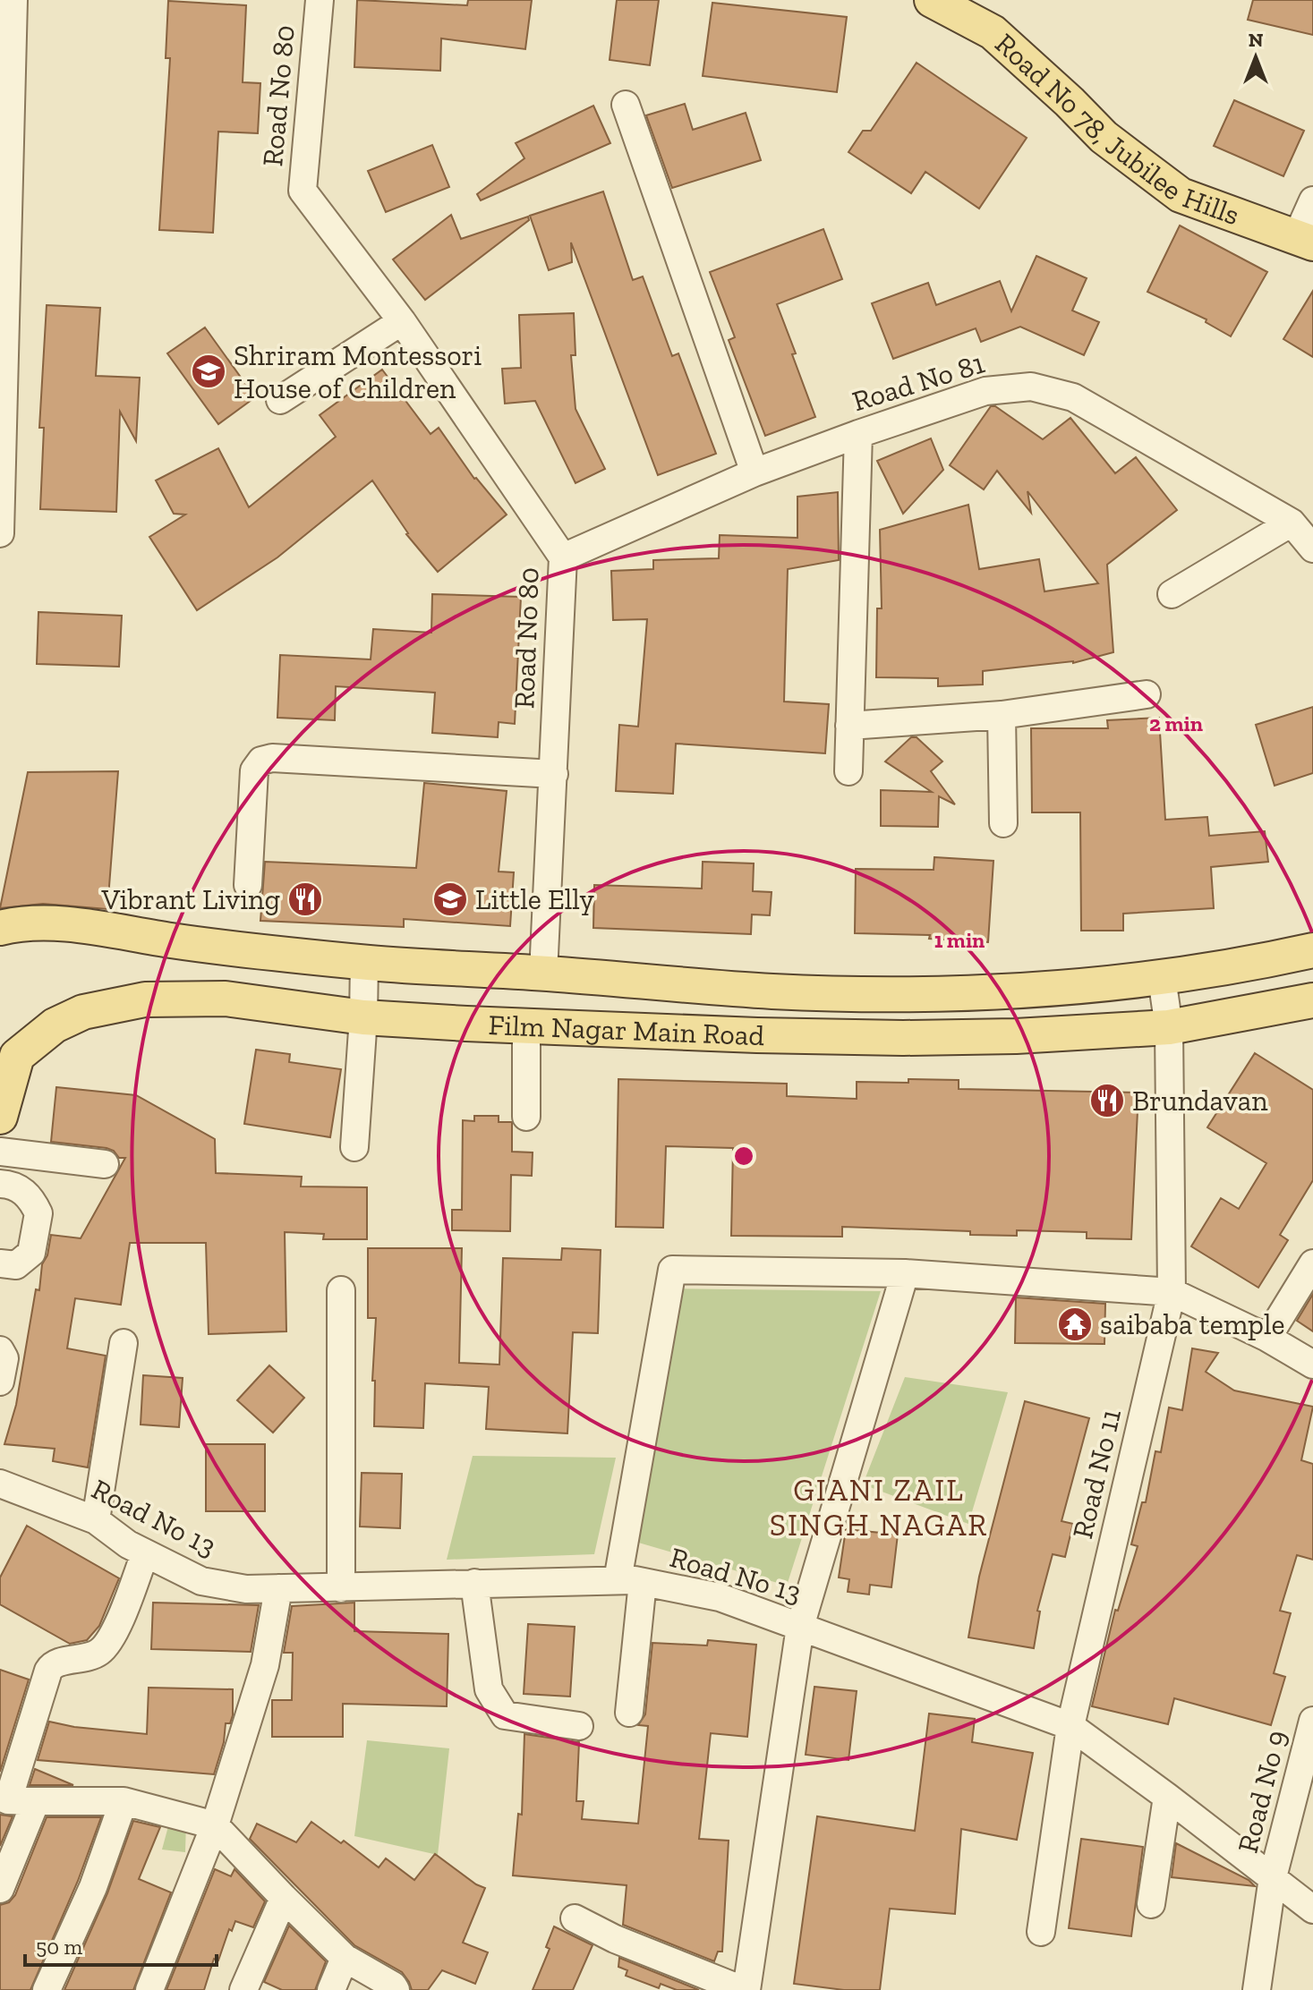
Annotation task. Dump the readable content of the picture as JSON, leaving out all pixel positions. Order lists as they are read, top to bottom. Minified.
{"streets":{"main road":["Road No 78, Jubilee Hills","Film Nagar Main Road"],"street":["Road No 80","Road No 81","Road No 11","Road No 13","Road No 9"]},"crossings":[["Road No 80","Road No 81"],["Road No 80","Film Nagar Main Road"],["Film Nagar Main Road","Road No 11"],["Road No 11","Road No 13"],["Road No 13","Road No 9"]],"districts":["GIANI ZAIL SINGH NAGAR"],"places":{"school or university":["Shriram Montessori House of Children","Little Elly"],"restaurant":["Vibrant Living","Brundavan"],"temple":["saibaba temple"]},"scale_bar":"50 m","north":"top","rings":["2 min","1 min"]}
